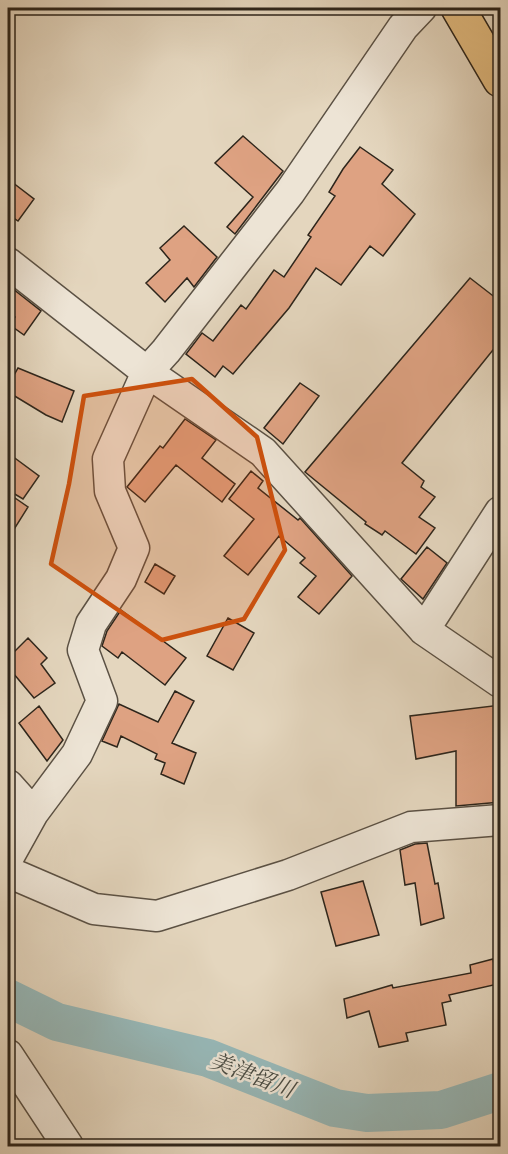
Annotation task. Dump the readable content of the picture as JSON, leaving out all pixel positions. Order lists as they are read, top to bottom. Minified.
{"water":["美津留川"]}
